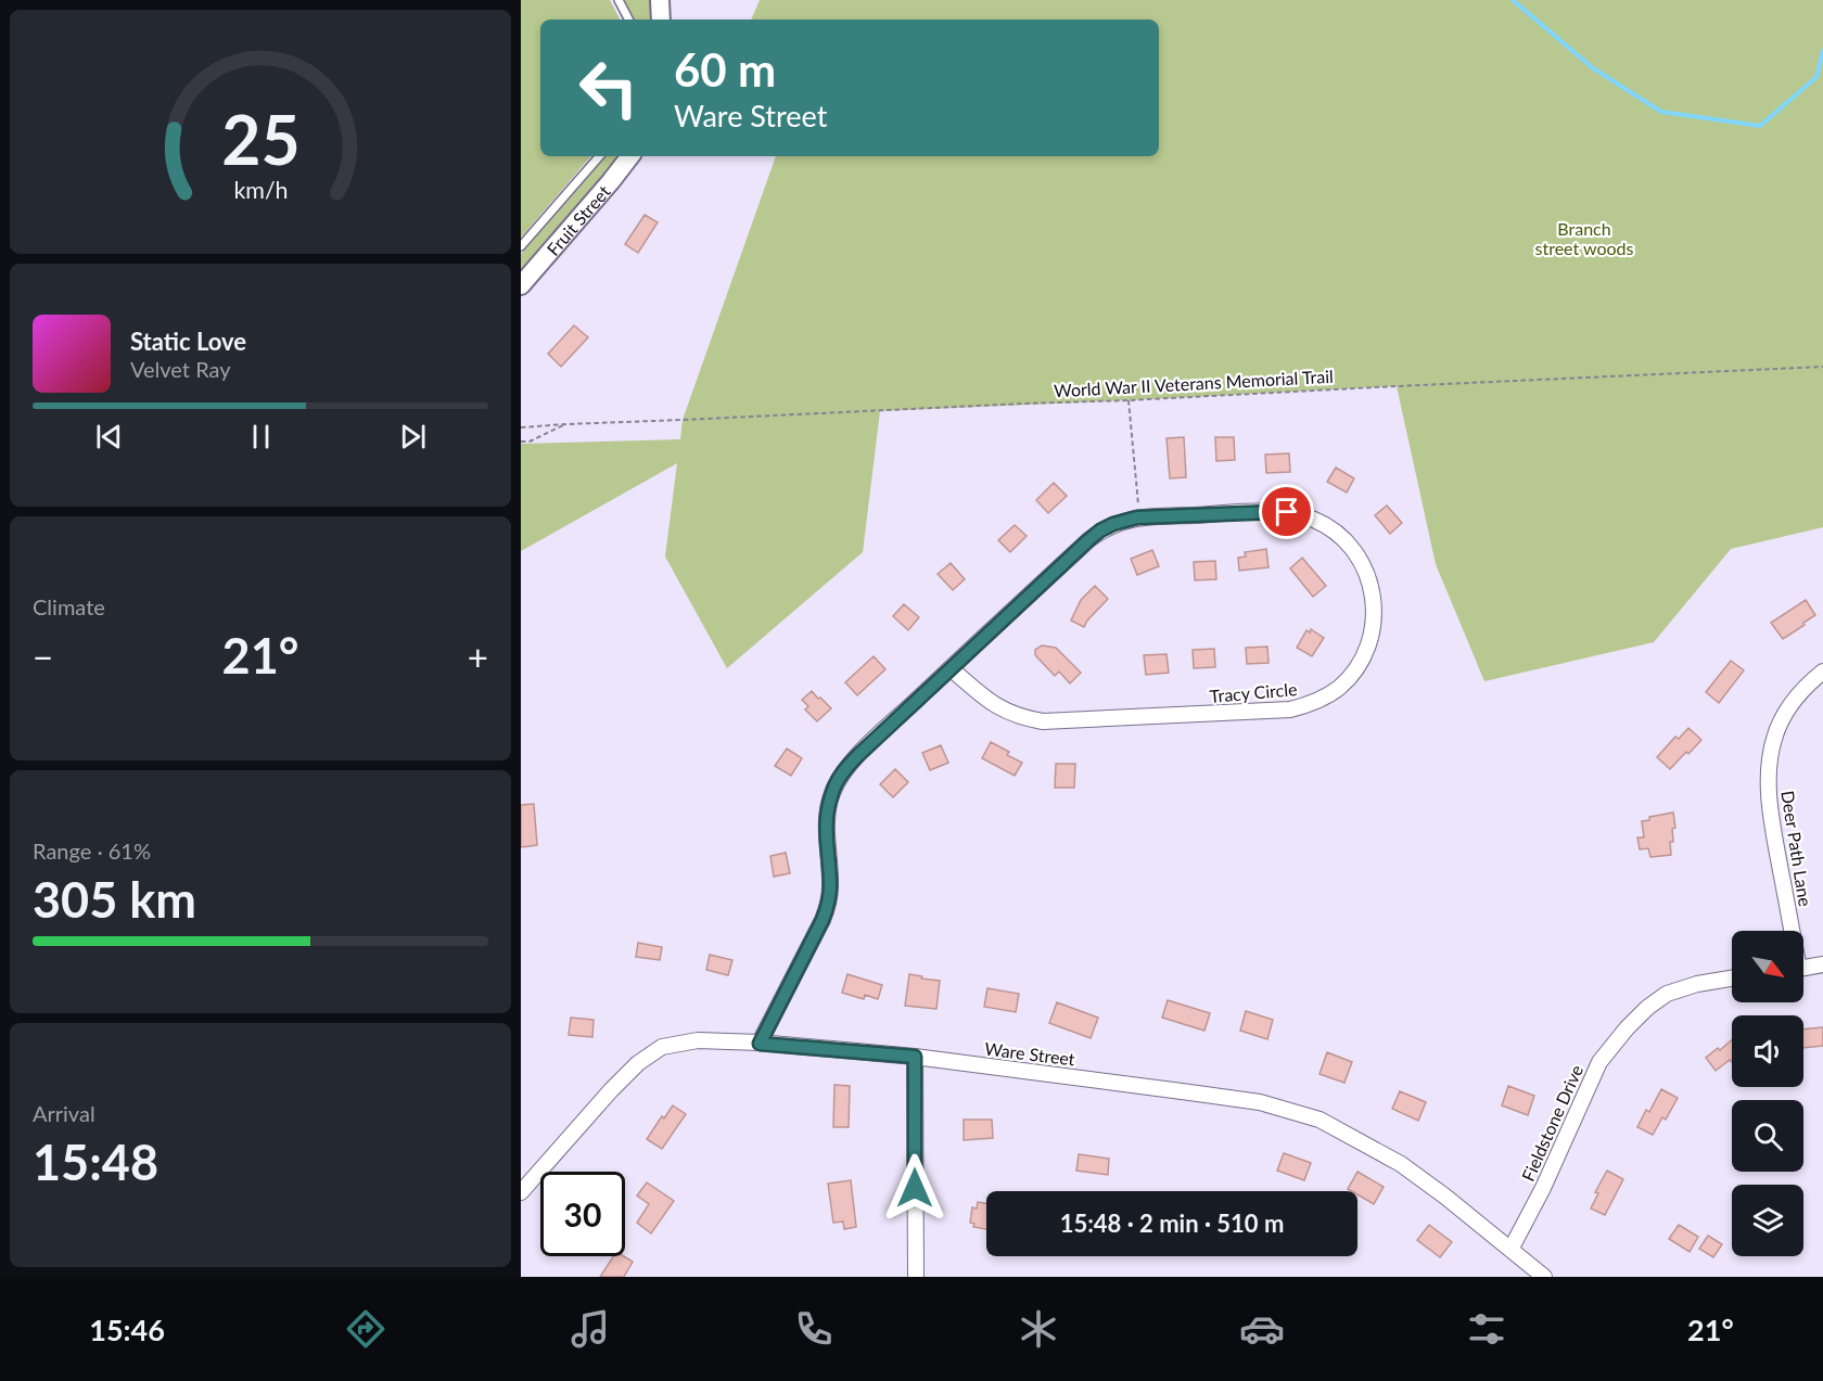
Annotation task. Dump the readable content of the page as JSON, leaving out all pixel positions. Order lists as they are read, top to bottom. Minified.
{"streets":{"street":["Fruit Street","Tracy Circle","Deer Path Lane","Ware Street","Fieldstone Drive"],"path":["World War II Veterans Memorial Trail"]},"crossings":[["Tracy Circle","Ware Street"],["Ware Street","Fieldstone Drive"]],"parks":["Branch street woods"],"north":"bottom right","page":{"turn":["60 m","Ware Street"],"song":["Static Love","Velvet Ray"],"tile":["Climate",["Range · 61%","305 km"],["Arrival","15:48"]],"heat":["−","21°","+"],"limit":"30","trip":"15:48 · 2 min · 510 m","tabs":["15:46","21°"],"gauge":["25","km/h"]}}
